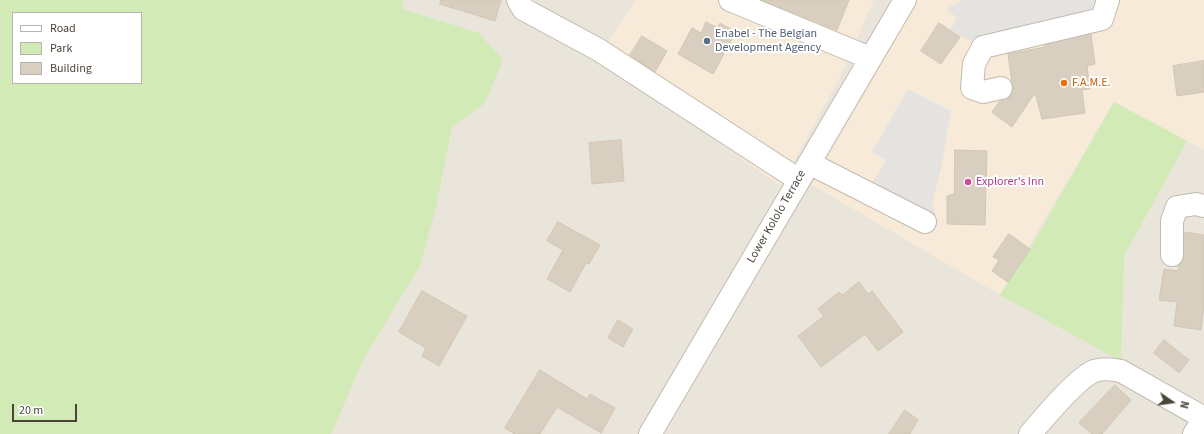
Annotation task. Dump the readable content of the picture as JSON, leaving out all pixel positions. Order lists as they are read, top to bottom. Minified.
{"streets":{"street":["Lower Kololo Terrace"]},"places":["Enabel - The Belgian Development Agency","F.A.M.E.","Explorer's Inn"],"legend":["Road","Park","Building"],"scale_bar":"20 m","north":"right"}
